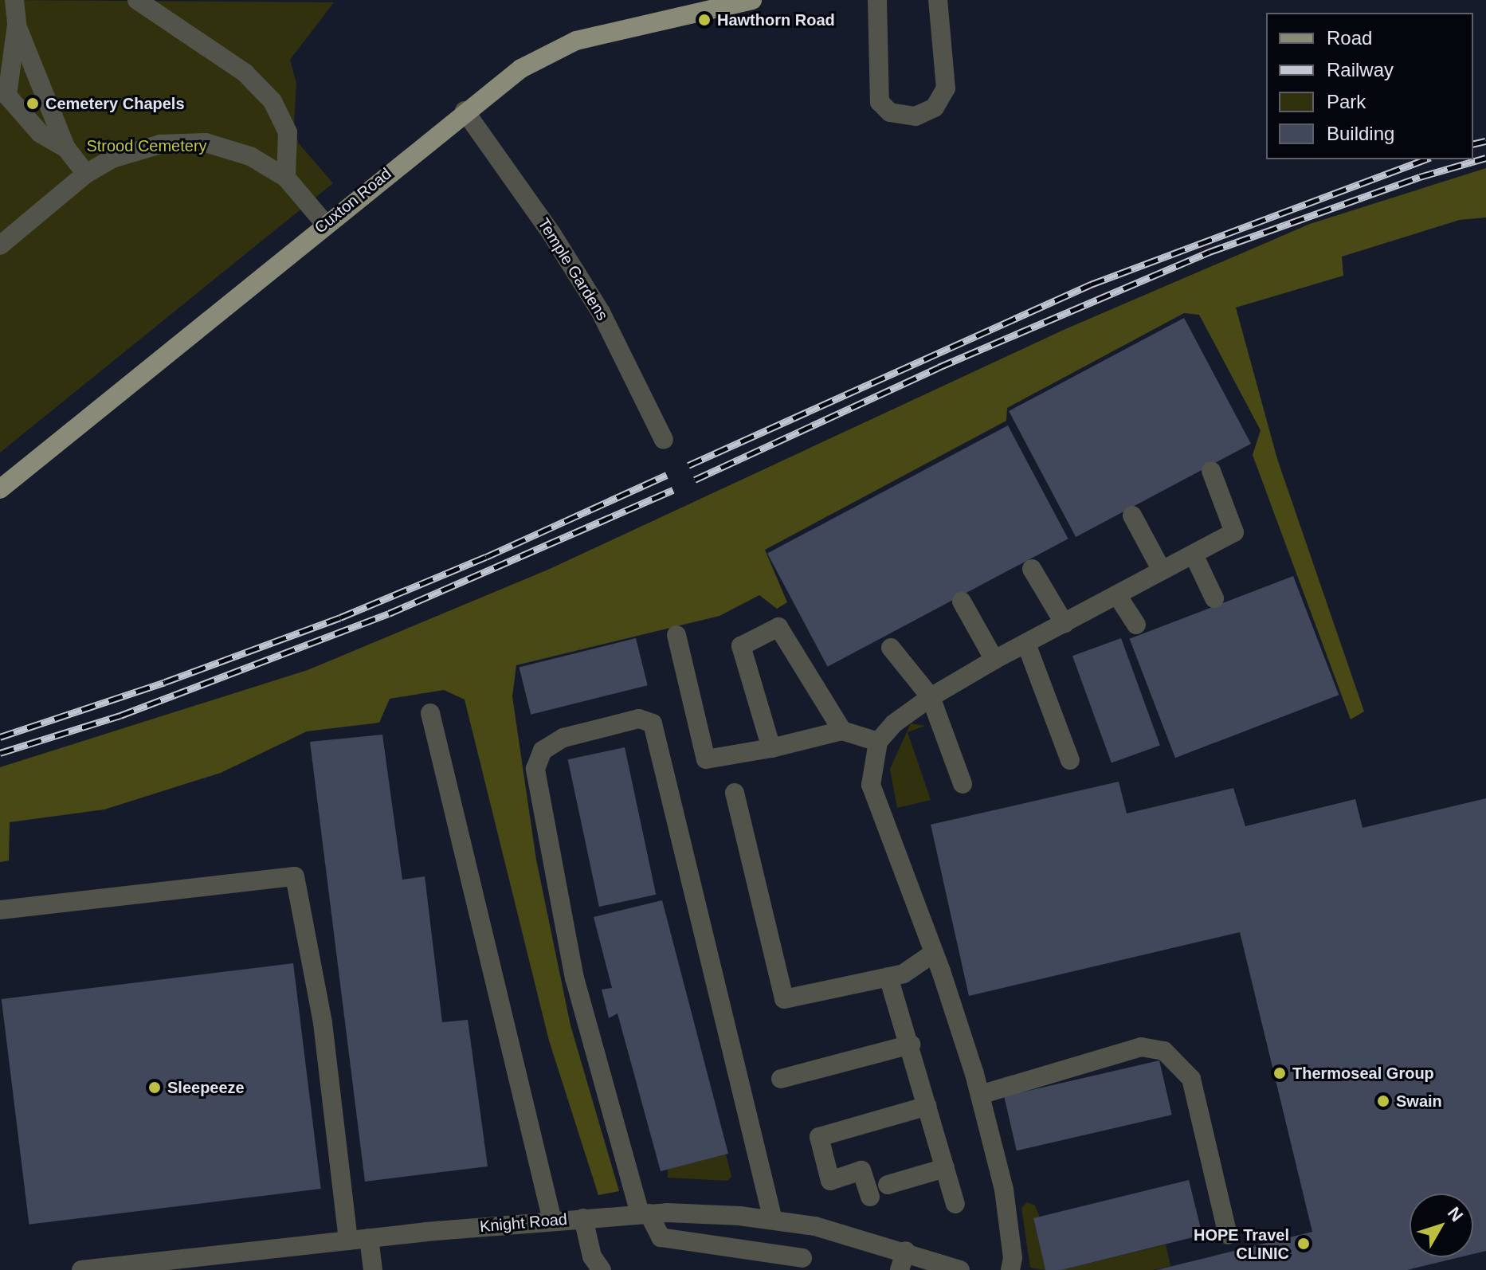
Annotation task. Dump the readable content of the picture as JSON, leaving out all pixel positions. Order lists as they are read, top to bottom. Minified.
{"streets":{"main road":["Cuxton Road"],"street":["Temple Gardens","Knight Road"]},"crossings":[["Cuxton Road","Temple Gardens"]],"parks":["Strood Cemetery"],"places":["Hawthorn Road","Cemetery Chapels","Thermoseal Group","Sleepeeze","Swain","HOPE Travel CLINIC"],"legend":["Road","Railway","Park","Building"],"north":"top right"}
